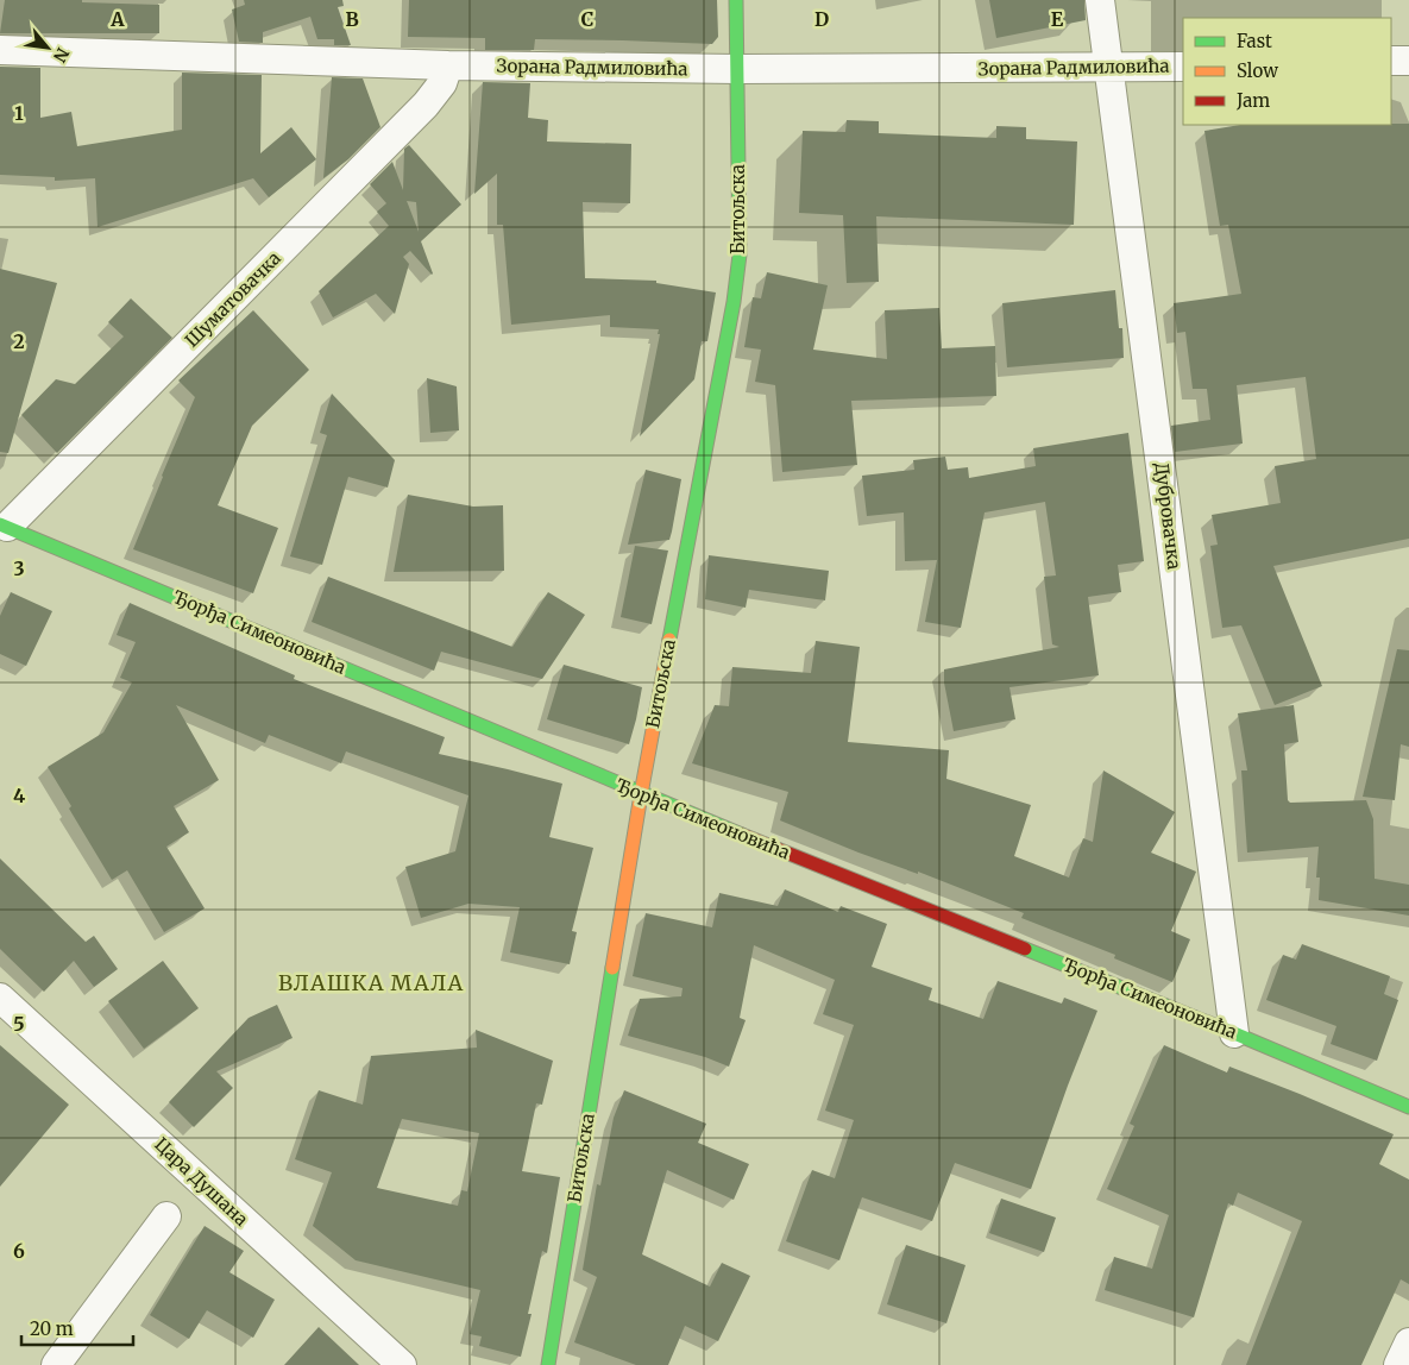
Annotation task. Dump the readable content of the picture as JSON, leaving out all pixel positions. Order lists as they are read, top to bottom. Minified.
{"streets":{"street":["Зорана Радмиловића","Битољска","Шуматовачка","Дубровачка","Ђорђа Симеоновића","Цара Душана"]},"crossings":[["Зорана Радмиловића","Битољска"],["Зорана Радмиловића","Шуматовачка"],["Зорана Радмиловића","Дубровачка"],["Битољска","Ђорђа Симеоновића"],["Шуматовачка","Ђорђа Симеоновића"],["Дубровачка","Ђорђа Симеоновића"]],"districts":["ВЛАШКА МАЛА"],"legend":["Fast","Slow","Jam"],"scale_bar":"20 m","north":"bottom right","grid":{"columns":["A","B","C","D","E"],"rows":["1","2","3","4","5","6"]}}
